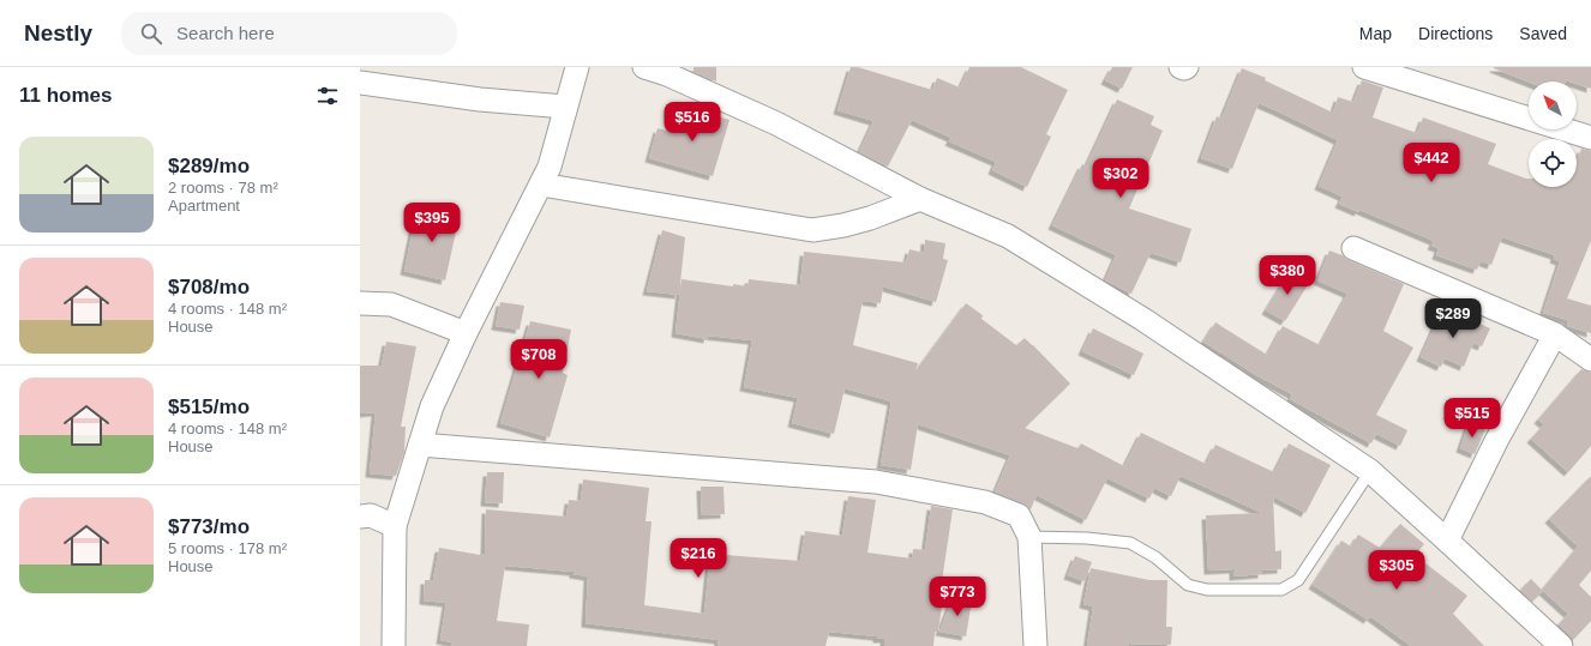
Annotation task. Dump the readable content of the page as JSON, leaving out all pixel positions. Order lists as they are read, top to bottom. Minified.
{"north":"top left","page":{"header":"Nestly","search":"Search here","nav":["Map","Directions","Saved"],"heading":"11 homes","price":["$516","$442","$302","$395","$380","$289","$708","$515","$216","$305","$773"],"list":[{"name":"$289/mo","note":"2 rooms · 78 m² · Apartment"},{"name":"$708/mo","note":"4 rooms · 148 m² · House"},{"name":"$515/mo","note":"4 rooms · 148 m² · House"},{"name":"$773/mo","note":"5 rooms · 178 m² · House"}]}}
